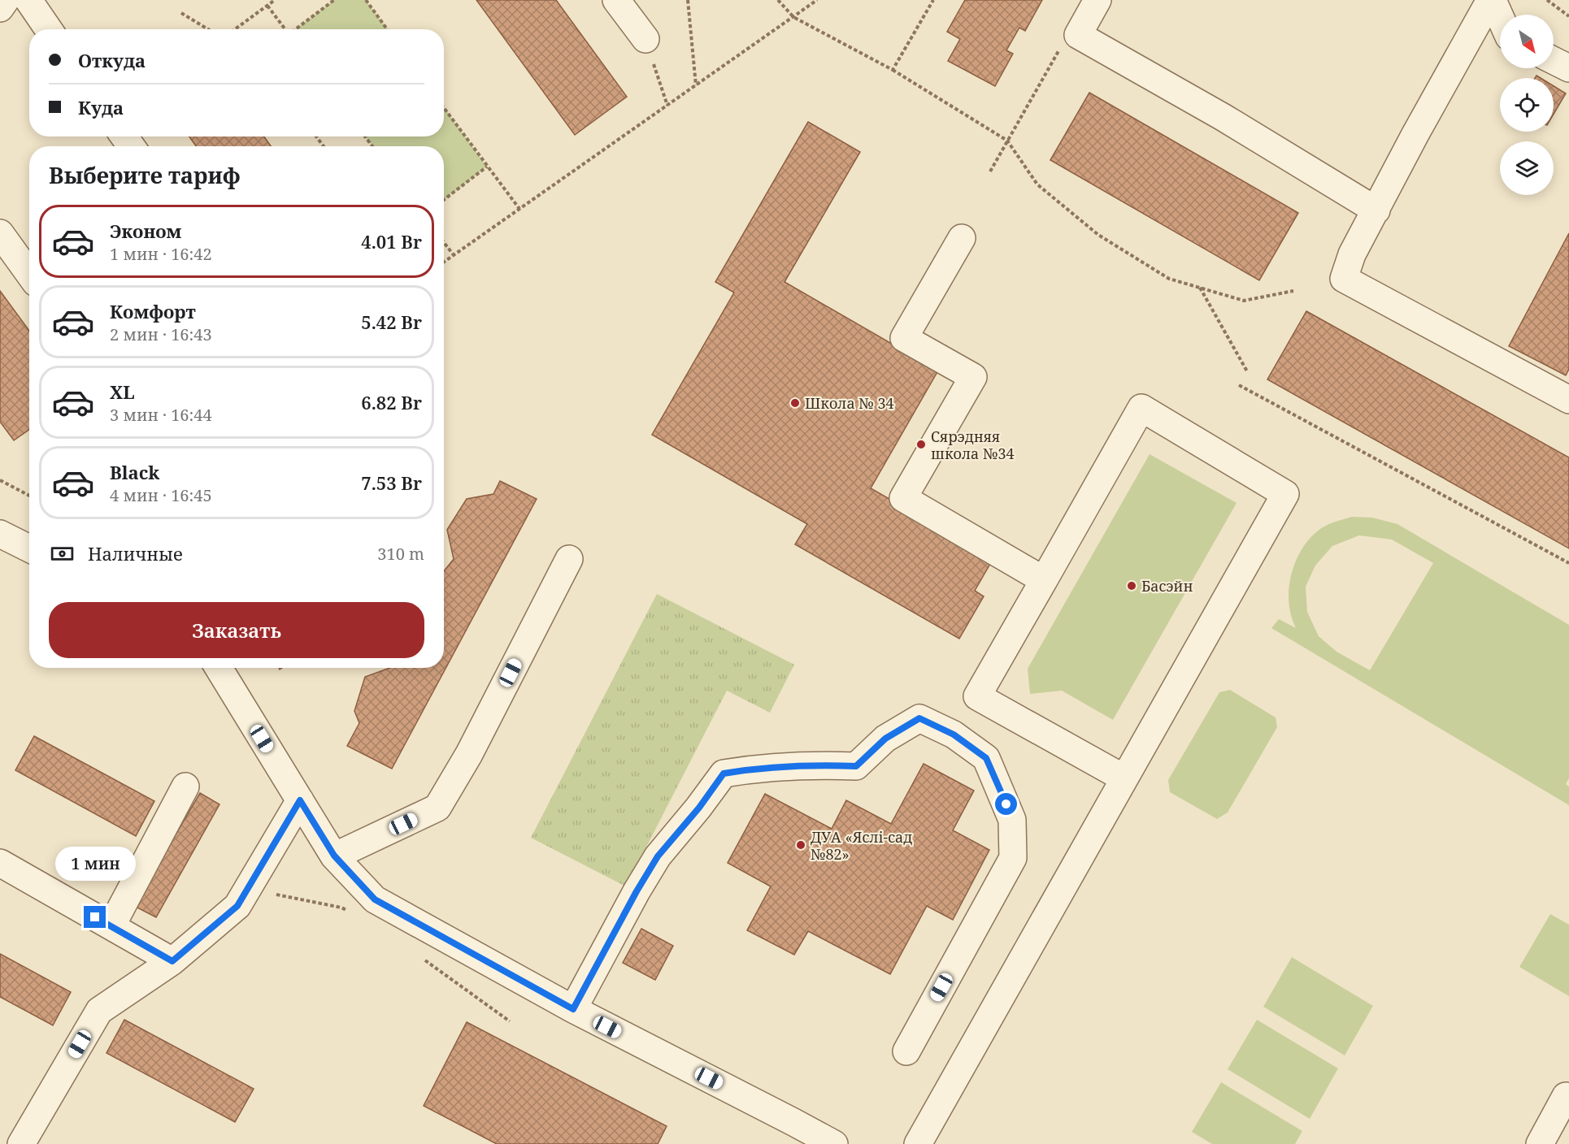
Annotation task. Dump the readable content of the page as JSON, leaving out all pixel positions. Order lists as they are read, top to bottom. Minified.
{"places":["Школа № 34","Сярэдняя школа №34","Басэйн","ДУА «Яслі-сад №82»"],"north":"bottom right","page":{"banner":["Откуда","Куда"],"heading":"Выберите тариф","list":[{"name":"Эконом","note":"1 мин · 16:42","value":"4.01 Br"},{"name":"Комфорт","note":"2 мин · 16:43","value":"5.42 Br"},{"name":"XL","note":"3 мин · 16:44","value":"6.82 Br"},{"name":"Black","note":"4 мин · 16:45","value":"7.53 Br"}],"pay":["Наличные","310 m"],"buttons":"Заказать","bubble":"1 мин"}}
